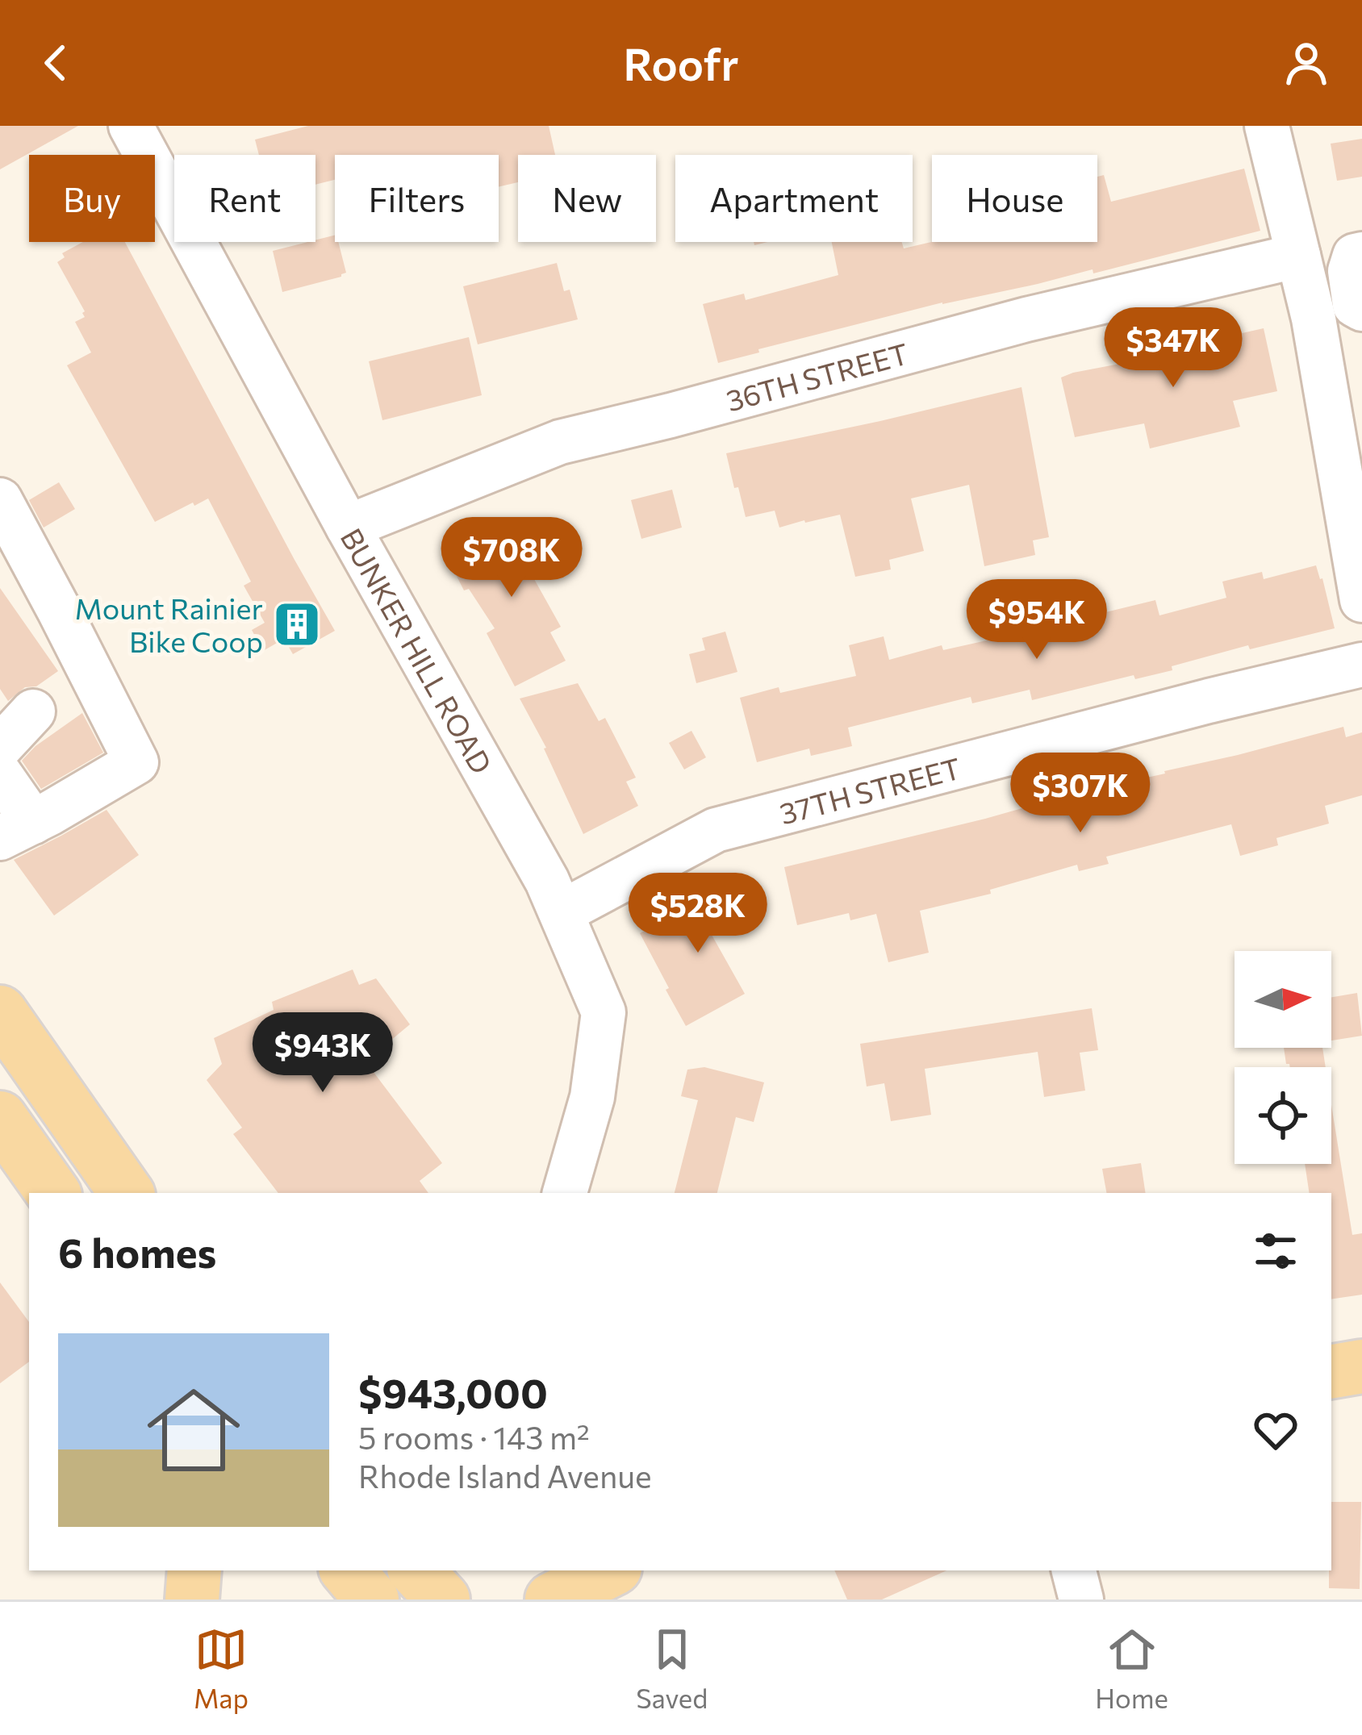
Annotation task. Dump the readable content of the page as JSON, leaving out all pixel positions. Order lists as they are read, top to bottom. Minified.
{"streets":{"street":["36TH STREET","BUNKER HILL ROAD","37TH STREET"]},"crossings":[["36TH STREET","BUNKER HILL ROAD"],["BUNKER HILL ROAD","37TH STREET"]],"places":{"building":["Mount Rainier Bike Coop"]},"north":"right","page":{"header":"Roofr","chip":["Buy","Rent","Filters","New","Apartment","House"],"price":["$347K","$708K","$954K","$307K","$528K","$943K"],"heading":"6 homes","list":[{"name":"$943,000","note":"5 rooms · 143 m² · Rhode Island Avenue"}],"tabs":["Map","Saved","Home"]}}
